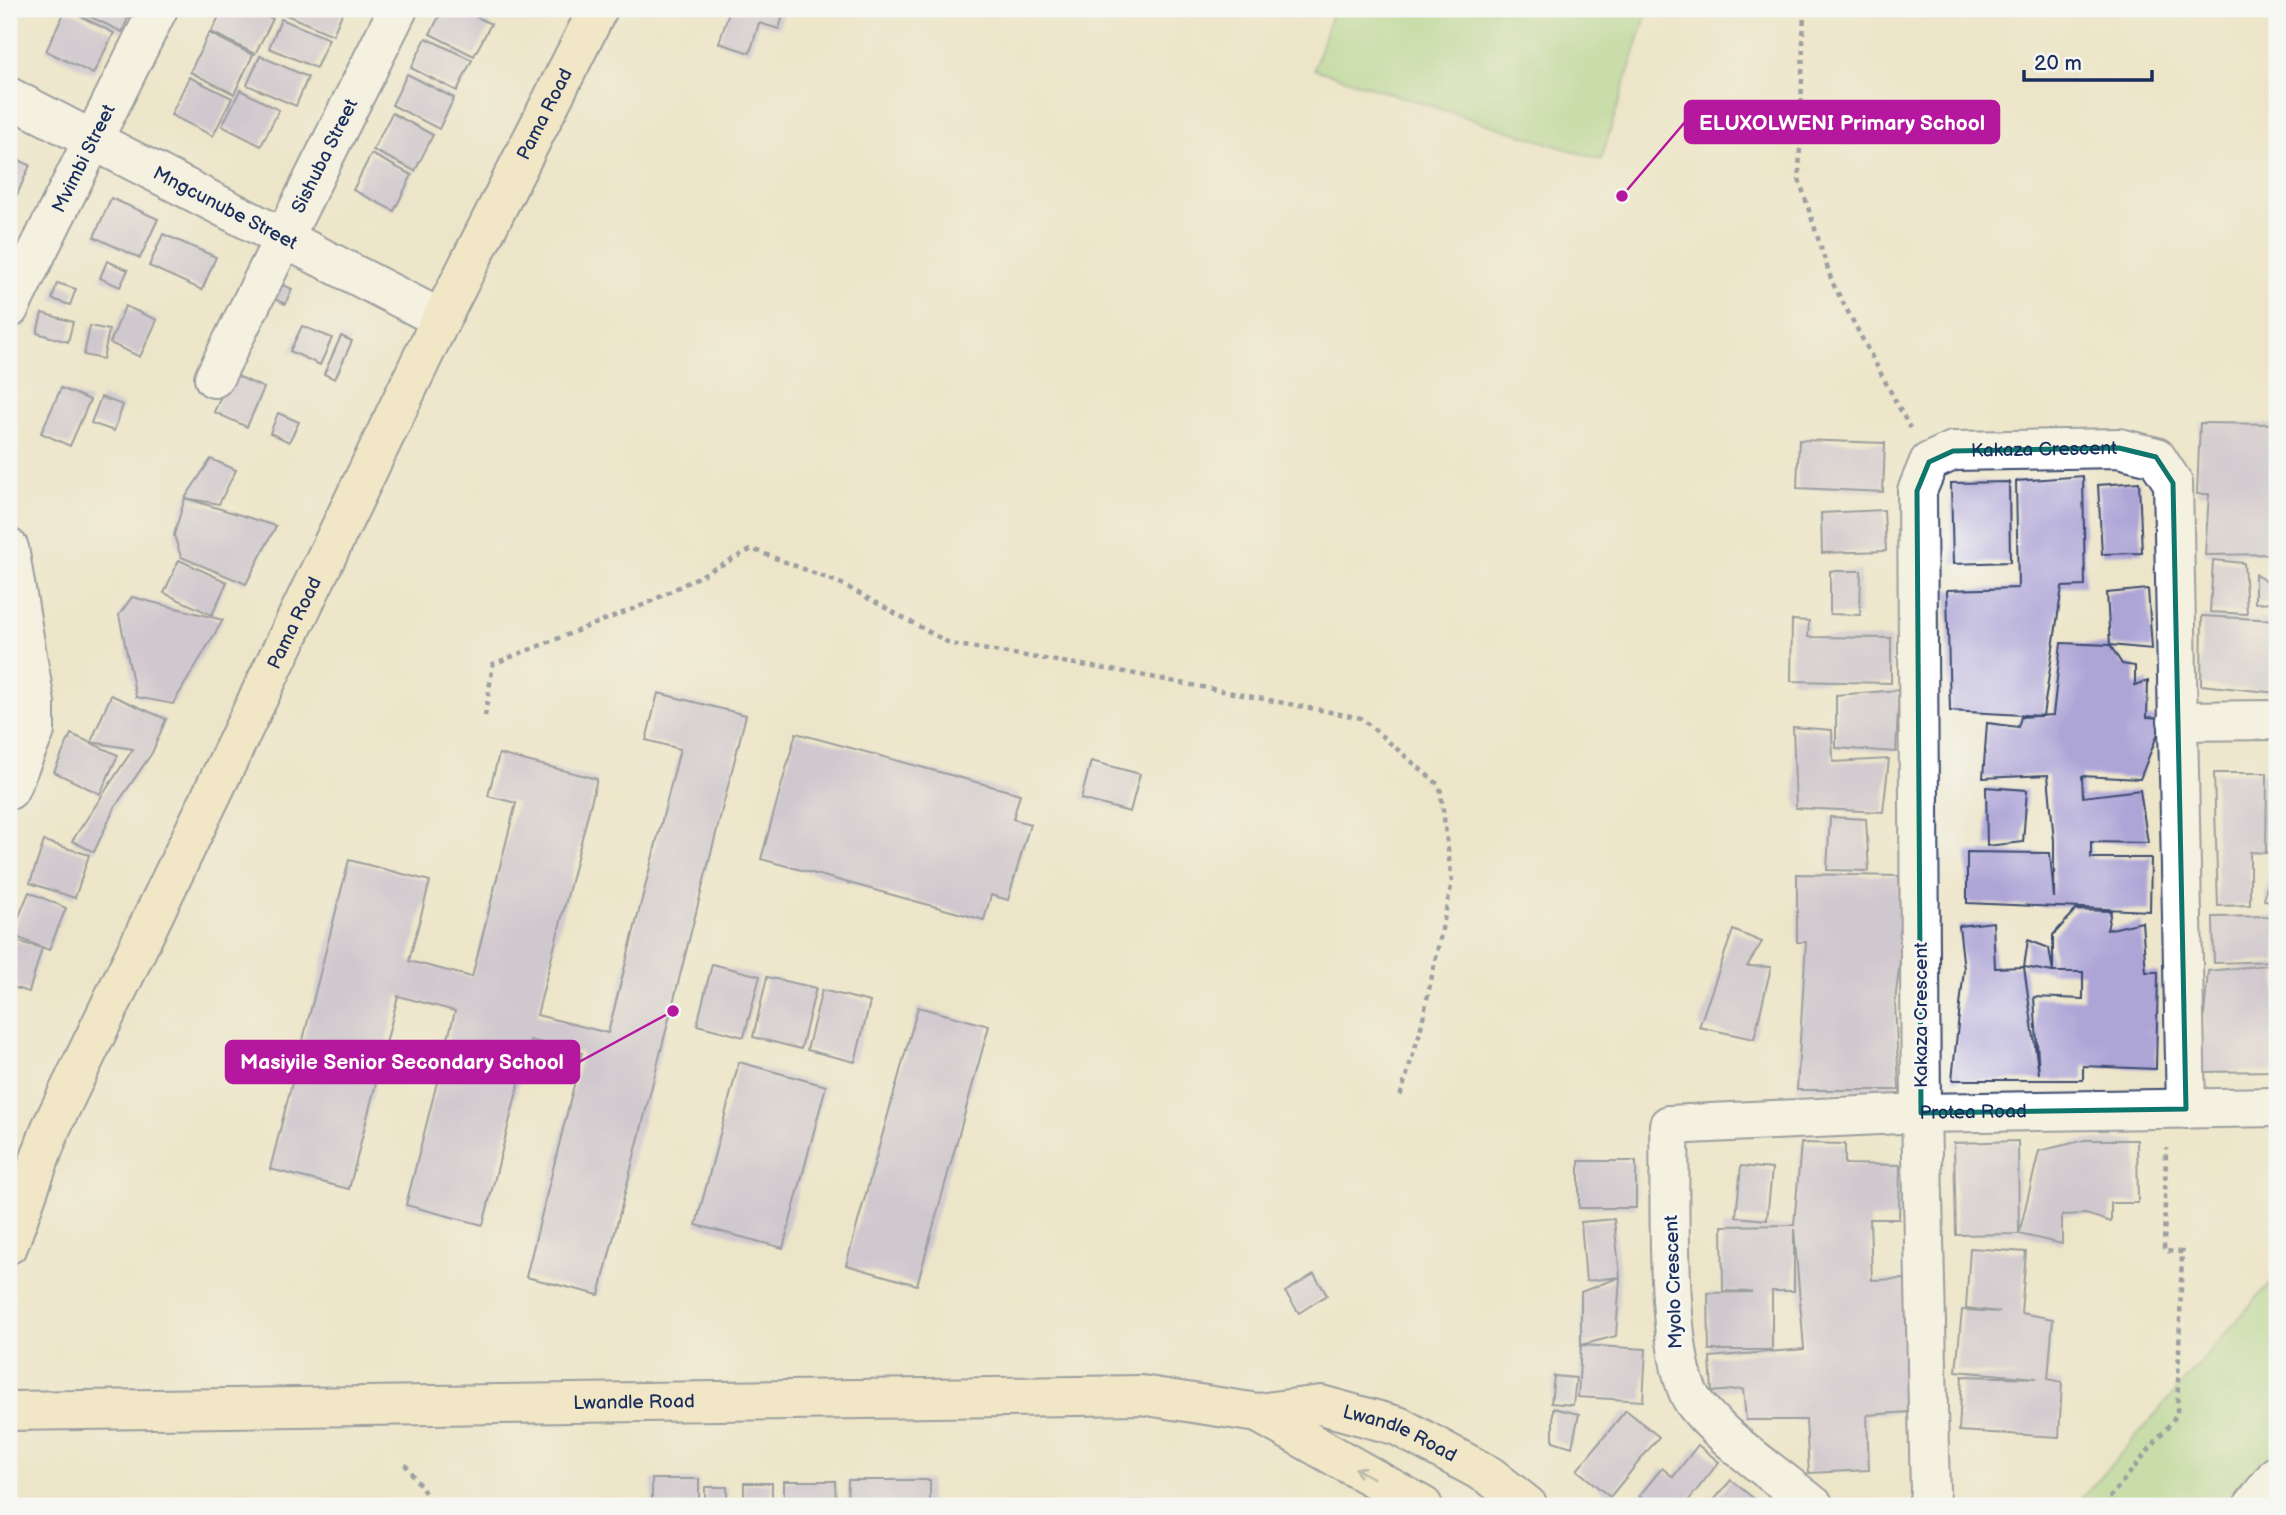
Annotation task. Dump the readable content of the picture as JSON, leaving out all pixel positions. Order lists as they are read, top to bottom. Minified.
{"streets":{"street":["Pama Road","Sishuba Street","Mvimbi Street","Mngcunube Street","Kakaza Crescent","Protea Road","Myolo Crescent","Lwandle Road"]},"crossings":[["Pama Road","Mngcunube Street"],["Sishuba Street","Mngcunube Street"],["Mvimbi Street","Mngcunube Street"],["Kakaza Crescent","Protea Road"],["Protea Road","Myolo Crescent"]],"places":["ELUXOLWENI Primary School","Masiyile Senior Secondary School"],"scale_bar":"20 m"}
